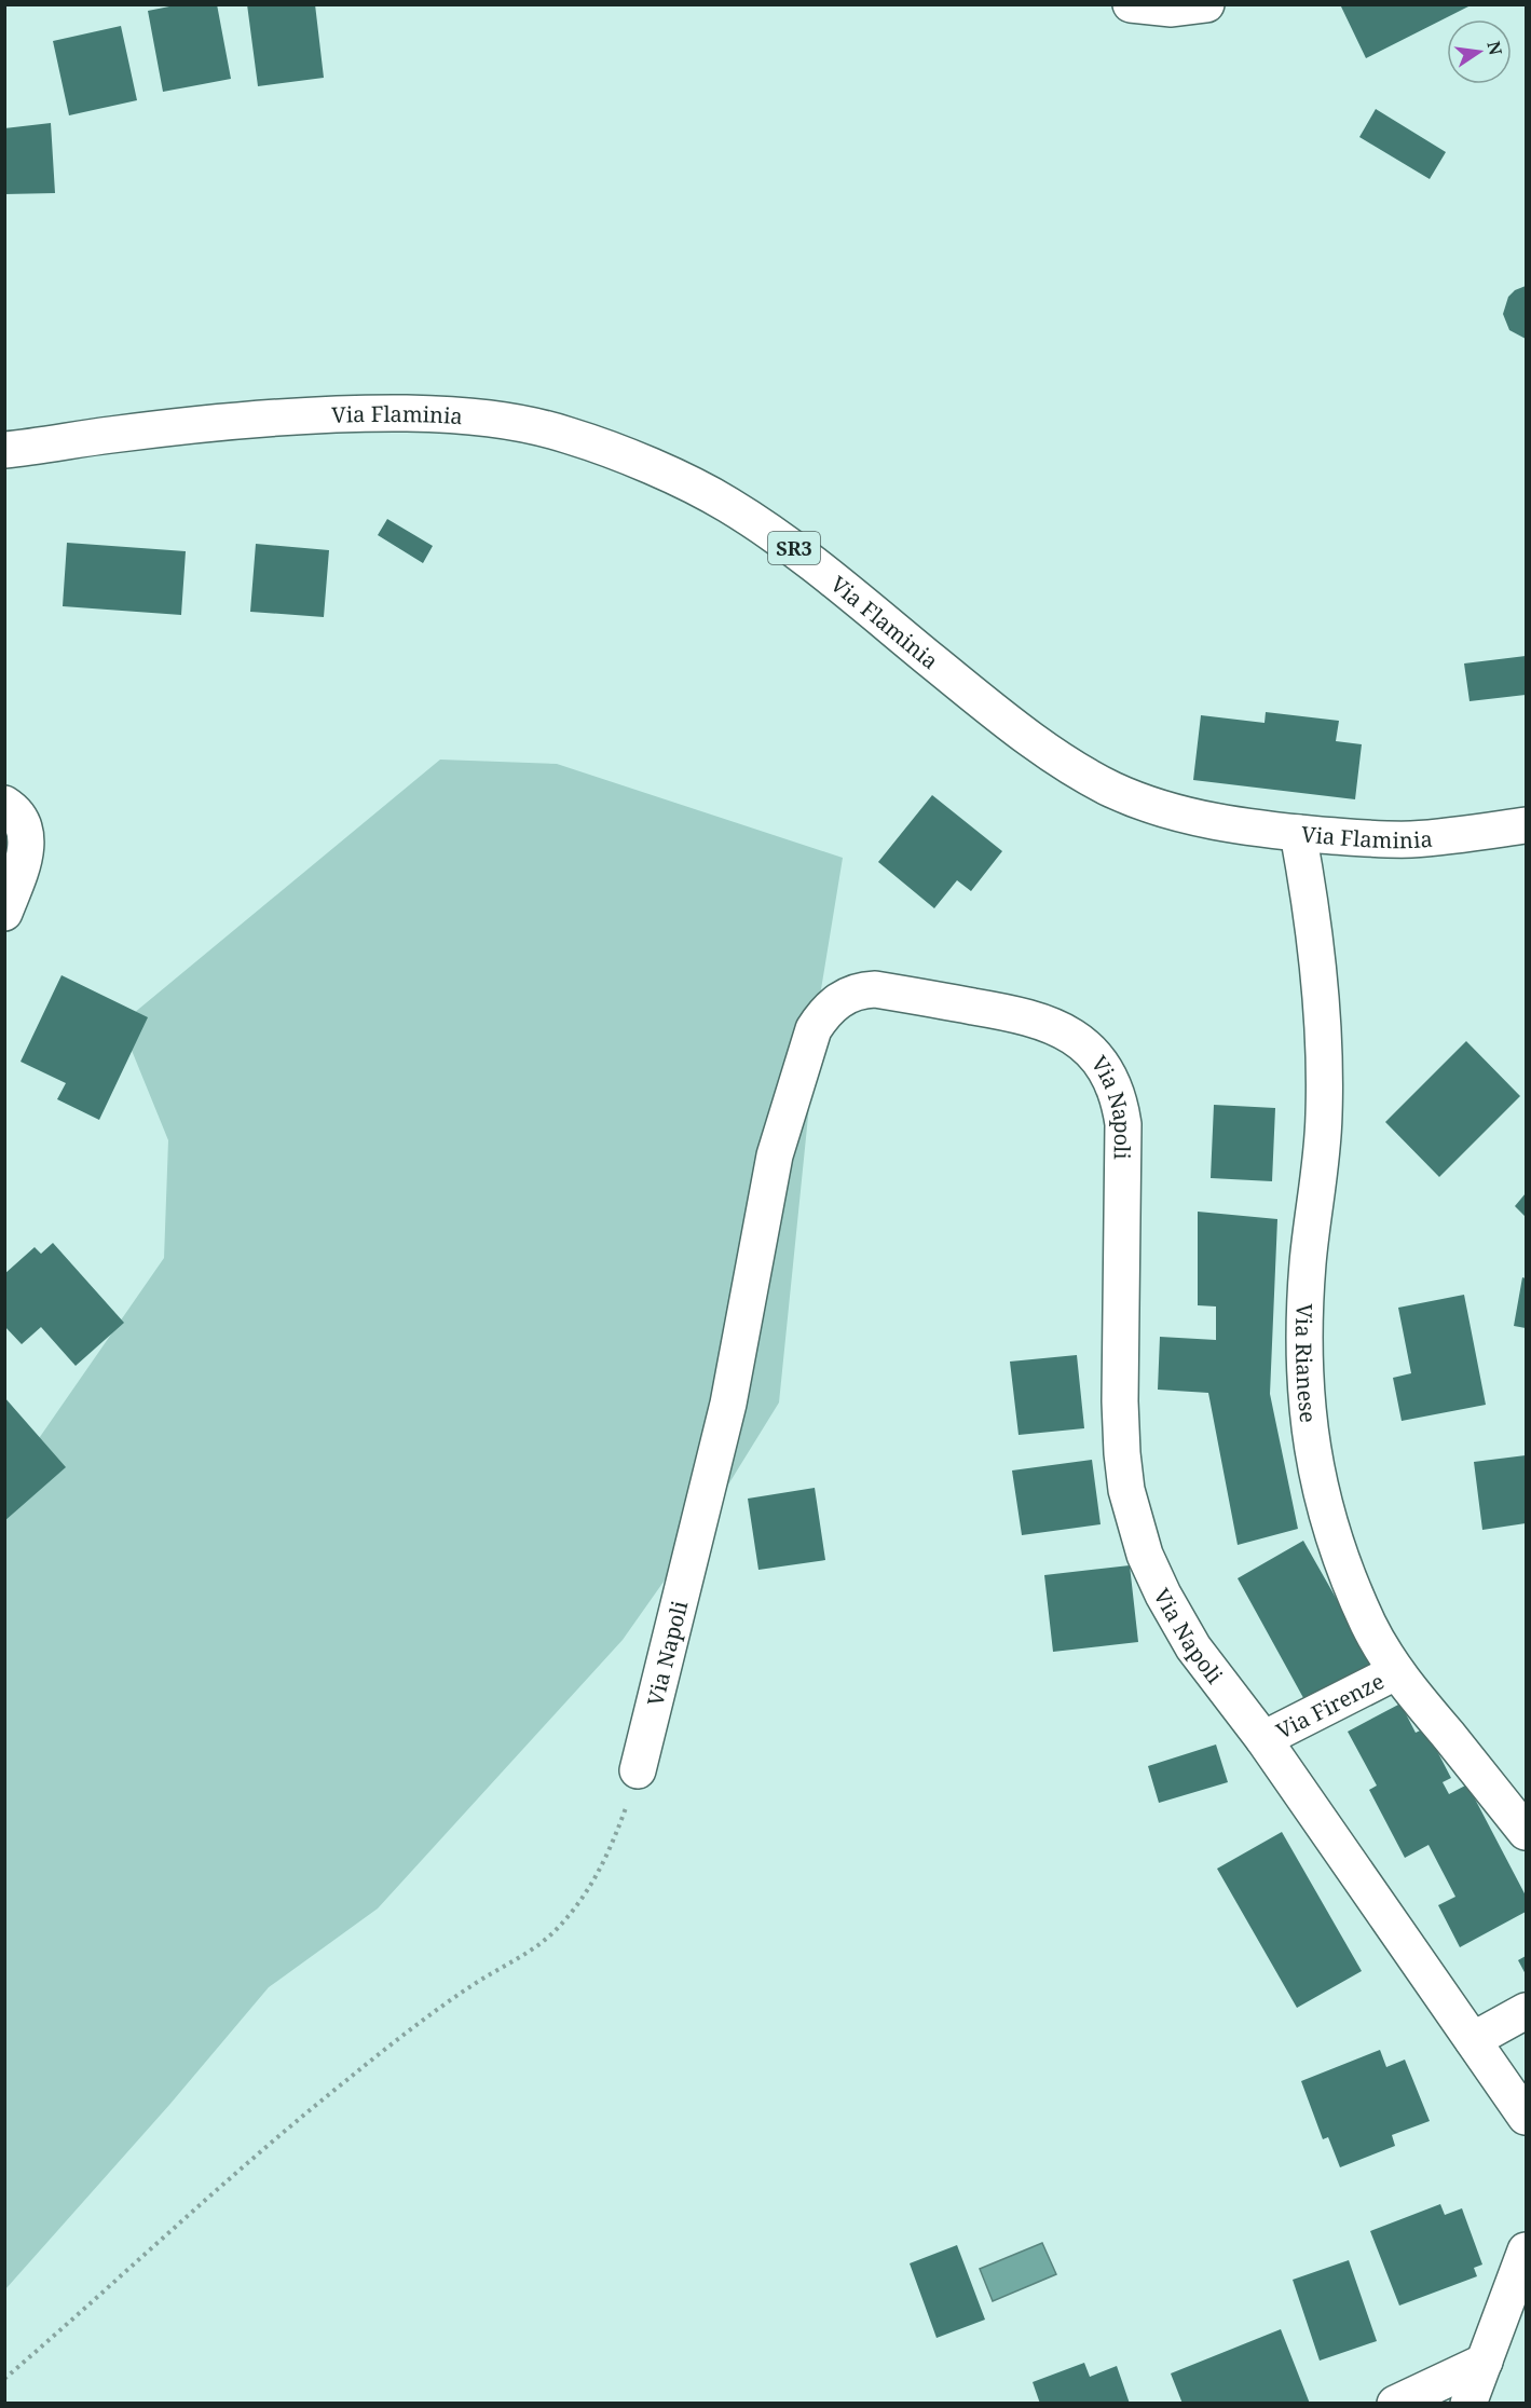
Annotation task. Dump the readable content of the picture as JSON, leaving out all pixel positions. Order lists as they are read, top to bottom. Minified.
{"streets":{"street":["Via Flaminia","SR3","Via Napoli","Via Rianese","Via Firenze"]},"crossings":[["Via Flaminia","Via Rianese"],["Via Napoli","Via Firenze"],["Via Rianese","Via Firenze"]],"north":"right"}
